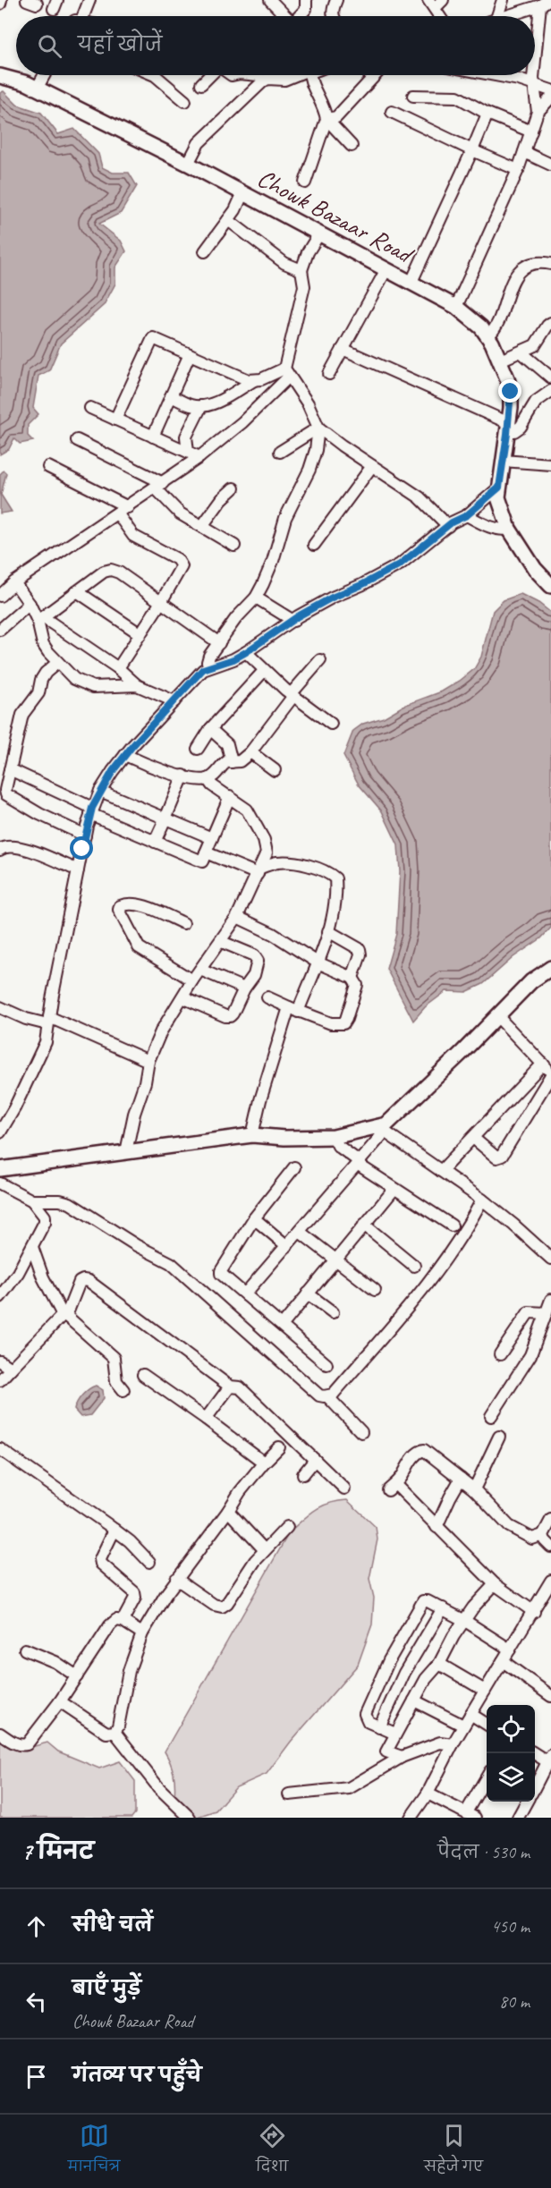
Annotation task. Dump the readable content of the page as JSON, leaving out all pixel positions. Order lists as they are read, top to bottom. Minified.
{"streets":{"main road":["Chowk Bazaar Road"]},"page":{"search":"यहाँ खोजें","heading":["7 मिनट","पैदल · 530 m"],"list":[["सीधे चलें","450 m"],["बाएँ मुड़ें","Chowk Bazaar Road","80 m"],"गंतव्य पर पहुँचे"],"nav":["मानचित्र","दिशा","सहेजे गए"]}}
